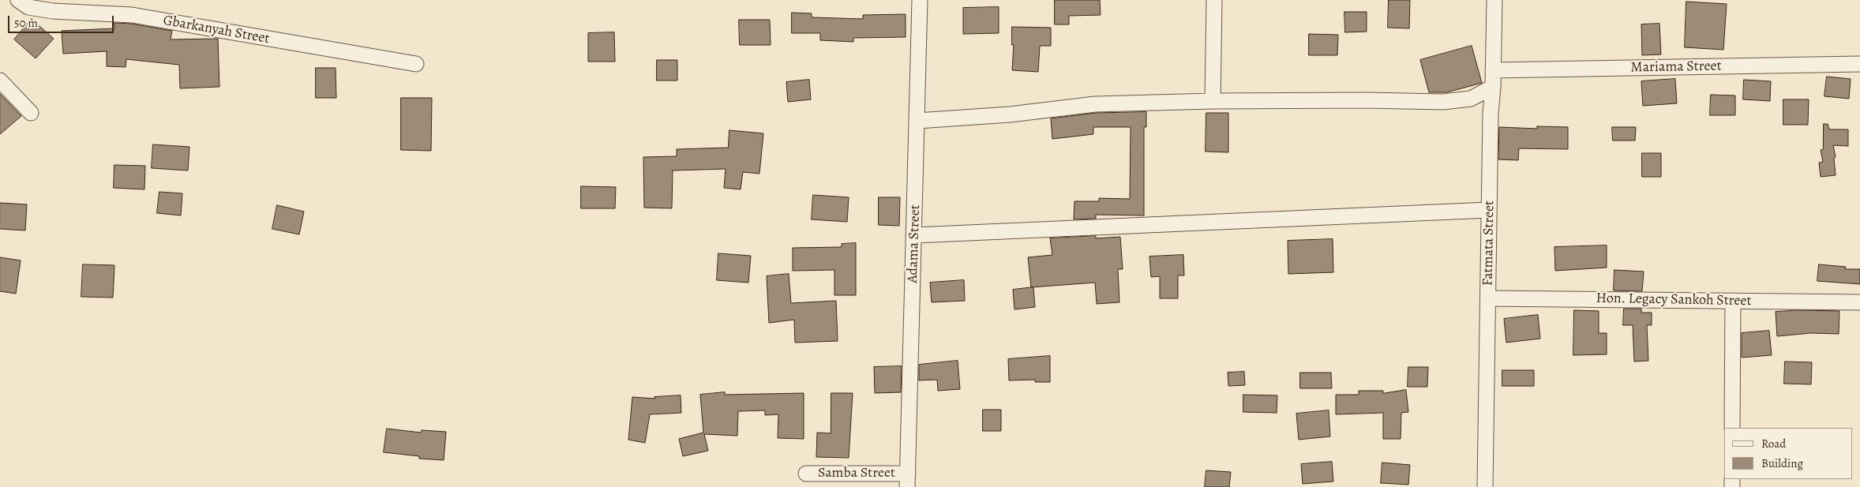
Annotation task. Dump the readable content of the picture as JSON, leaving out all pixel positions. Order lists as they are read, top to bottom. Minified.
{"streets":{"street":["Gbarkanyah Street","Mariama Street","Fatmata Street","Adama Street","Hon. Legacy Sankoh Street","Samba Street"]},"crossings":[["Mariama Street","Fatmata Street"],["Fatmata Street","Hon. Legacy Sankoh Street"],["Adama Street","Samba Street"]],"legend":["Road","Building"],"scale_bar":"50 m"}
